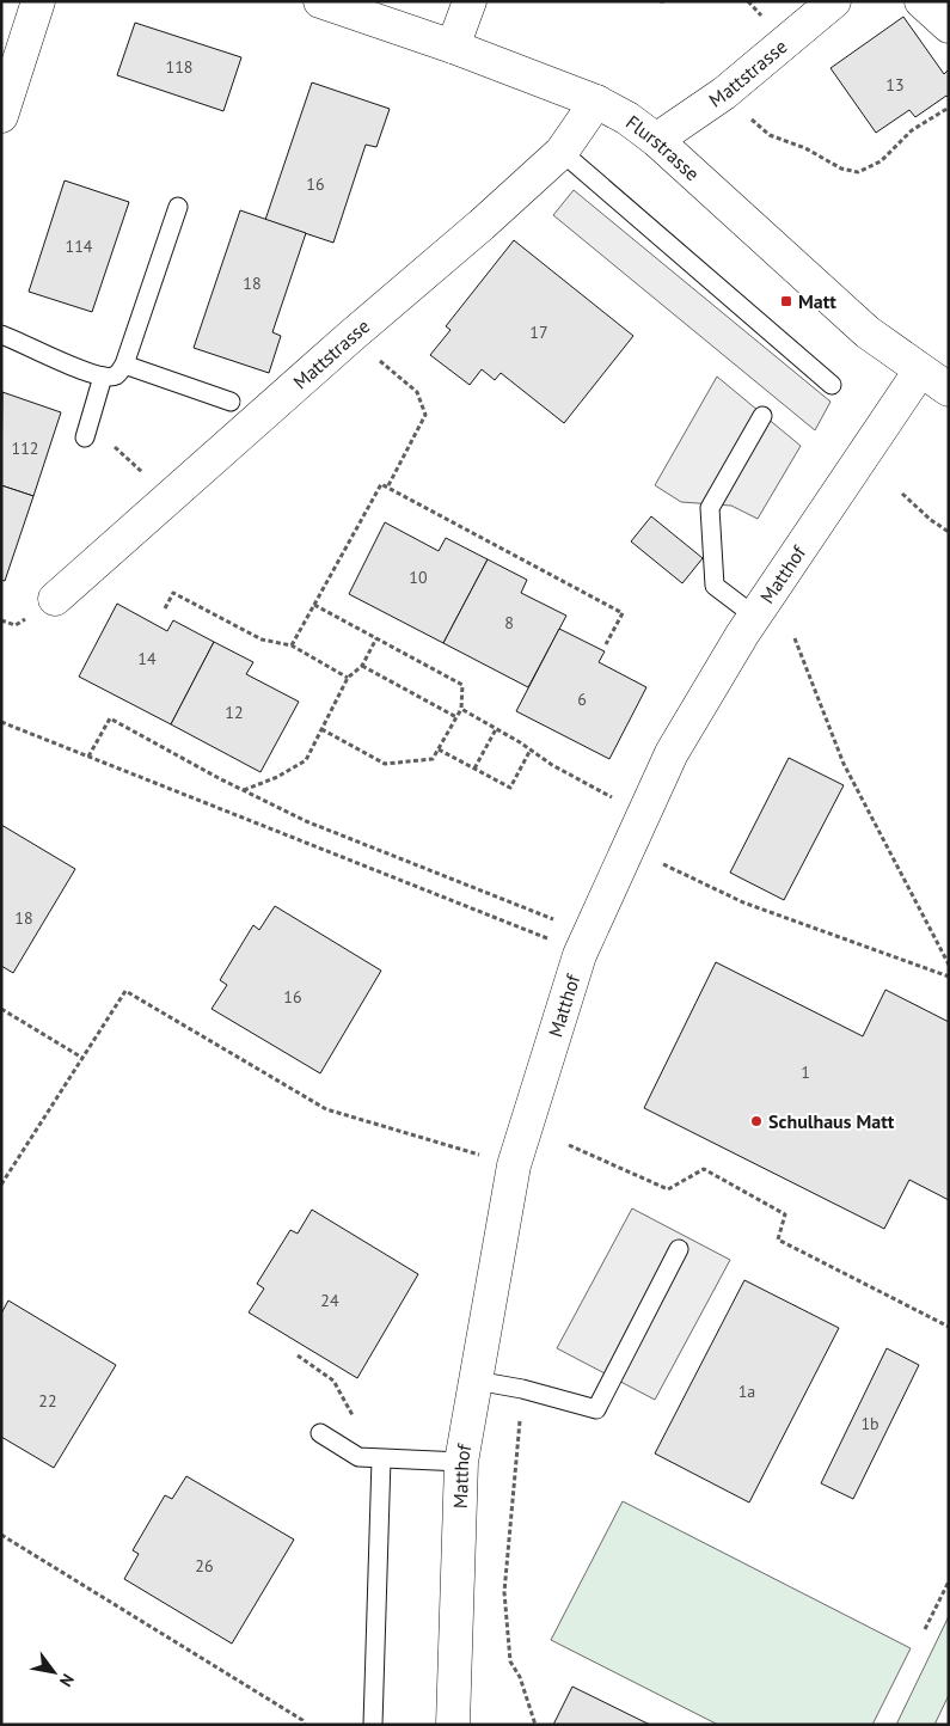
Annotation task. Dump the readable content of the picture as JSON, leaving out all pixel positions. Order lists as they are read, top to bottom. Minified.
{"streets":{"street":["Mattstrasse","Flurstrasse","Matthof"]},"crossings":[["Mattstrasse","Flurstrasse"],["Flurstrasse","Matthof"]],"places":{"transit":["Matt"],"other":["Schulhaus Matt"]},"house_numbers":["118","13","16","114","18","17","112","10","8","14","6","12","18","16","1","24","1a","22","1b","26"],"north":"bottom right"}
